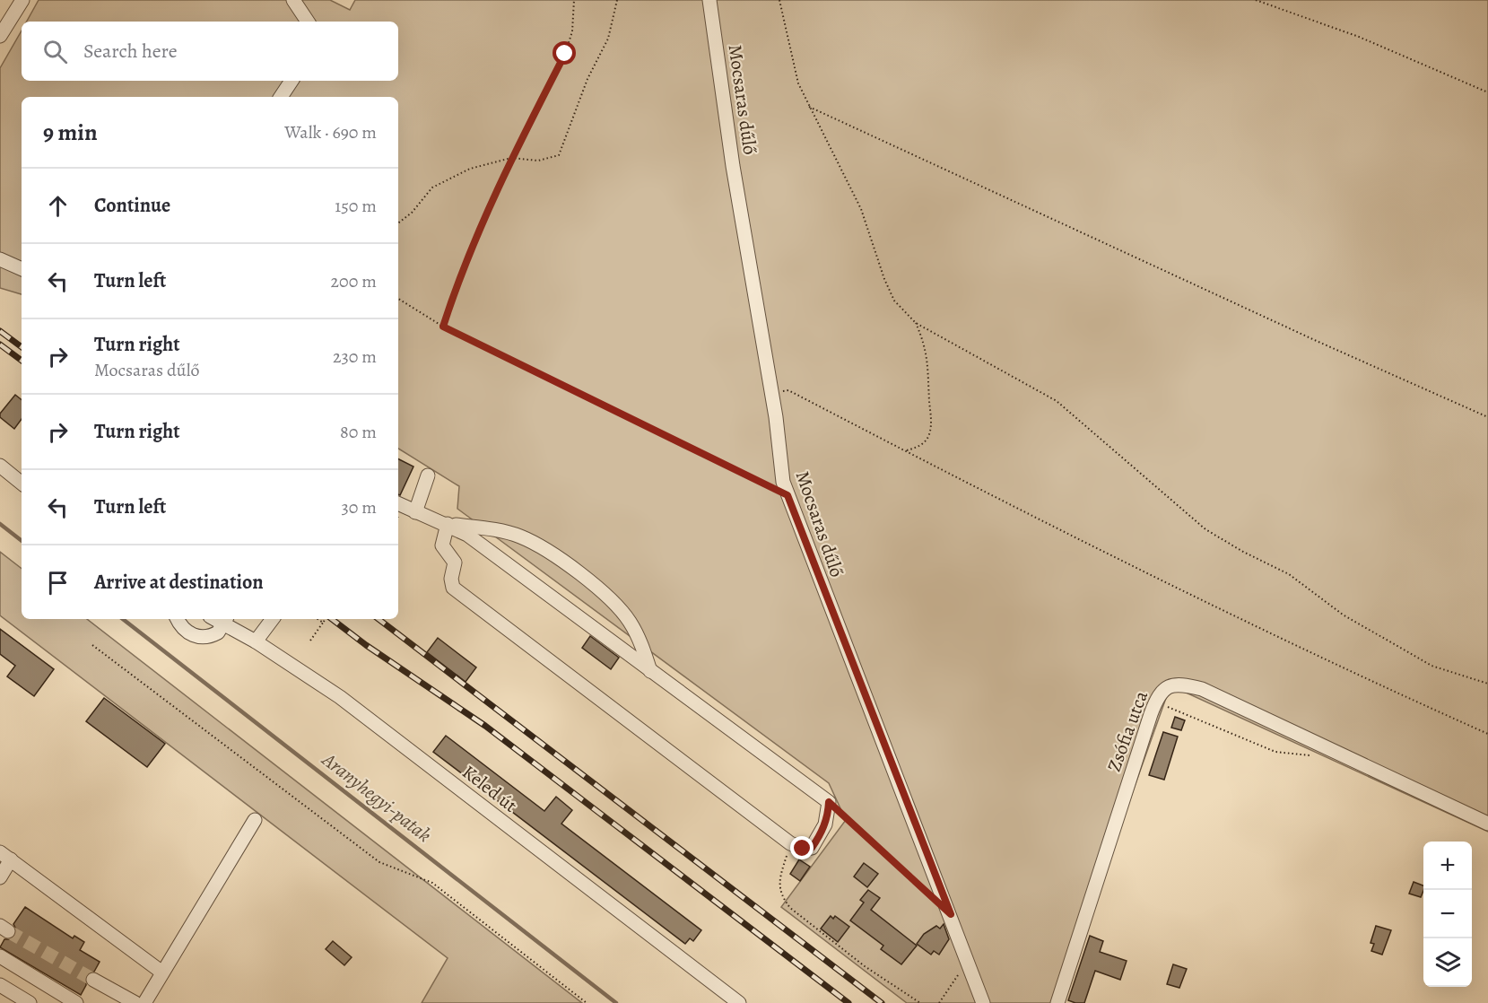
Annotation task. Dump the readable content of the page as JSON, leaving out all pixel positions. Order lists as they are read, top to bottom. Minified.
{"streets":{"street":["Mocsaras dűlő","Zsófia utca","Keled út"]},"water":["Aranyhegyi-patak"],"page":{"search":"Search here","heading":["9 min","Walk · 690 m"],"list":[["Continue","150 m"],["Turn left","200 m"],["Turn right","Mocsaras dűlő","230 m"],["Turn right","80 m"],["Turn left","30 m"],"Arrive at destination"],"map_buttons":["+","−"]}}
